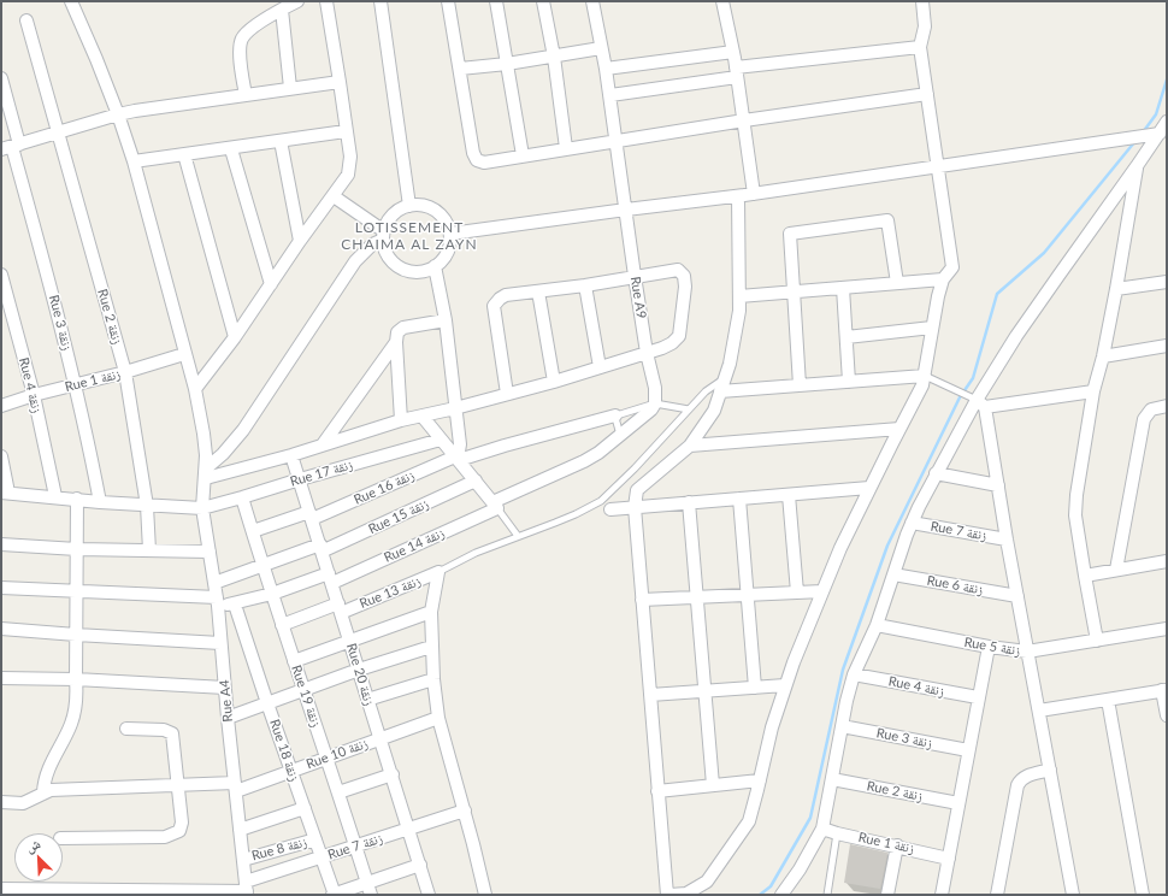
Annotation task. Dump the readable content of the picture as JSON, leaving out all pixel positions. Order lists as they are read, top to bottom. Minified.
{"streets":{"street":["Rue A9","Rue 2 زنقة","Rue 3 زنقة","Rue 1 زنقة","Rue 4 زنقة","Rue 17 زنقة","Rue 16 زنقة","Rue 15 زنقة","Rue 7 زنقة","Rue 14 زنقة","Rue 6 زنقة","Rue 13 زنقة","Rue 5 زنقة","Rue 20 زنقة","Rue 19 زنقة","Rue A4","Rue 18 زنقة","Rue 10 زنقة","Rue 8 زنقة"]},"crossings":[["Rue 2 زنقة","Rue 1 زنقة"],["Rue 2 زنقة","Rue 17 زنقة"],["Rue 3 زنقة","Rue 1 زنقة"],["Rue 3 زنقة","Rue 17 زنقة"],["Rue 1 زنقة","Rue 4 زنقة"],["Rue 1 زنقة","Rue A4"],["Rue 4 زنقة","Rue 17 زنقة"],["Rue 17 زنقة","Rue 20 زنقة"],["Rue 17 زنقة","Rue 19 زنقة"],["Rue 17 زنقة","Rue A4"],["Rue 16 زنقة","Rue 20 زنقة"],["Rue 16 زنقة","Rue 19 زنقة"],["Rue 15 زنقة","Rue 20 زنقة"],["Rue 15 زنقة","Rue 19 زنقة"],["Rue 15 زنقة","Rue A4"],["Rue 7 زنقة","Rue 20 زنقة"],["Rue 7 زنقة","Rue 19 زنقة"],["Rue 7 زنقة","Rue A4"],["Rue 7 زنقة","Rue 18 زنقة"],["Rue 14 زنقة","Rue 20 زنقة"],["Rue 14 زنقة","Rue 19 زنقة"],["Rue 14 زنقة","Rue A4"],["Rue 14 زنقة","Rue 18 زنقة"],["Rue 13 زنقة","Rue 20 زنقة"],["Rue 13 زنقة","Rue 19 زنقة"],["Rue 20 زنقة","Rue 10 زنقة"],["Rue 19 زنقة","Rue 10 زنقة"],["Rue A4","Rue 10 زنقة"],["Rue A4","Rue 8 زنقة"],["Rue 18 زنقة","Rue 10 زنقة"],["Rue 18 زنقة","Rue 8 زنقة"]],"districts":["LOTISSEMENT CHAIMA AL ZAYN"],"north":"top left"}
